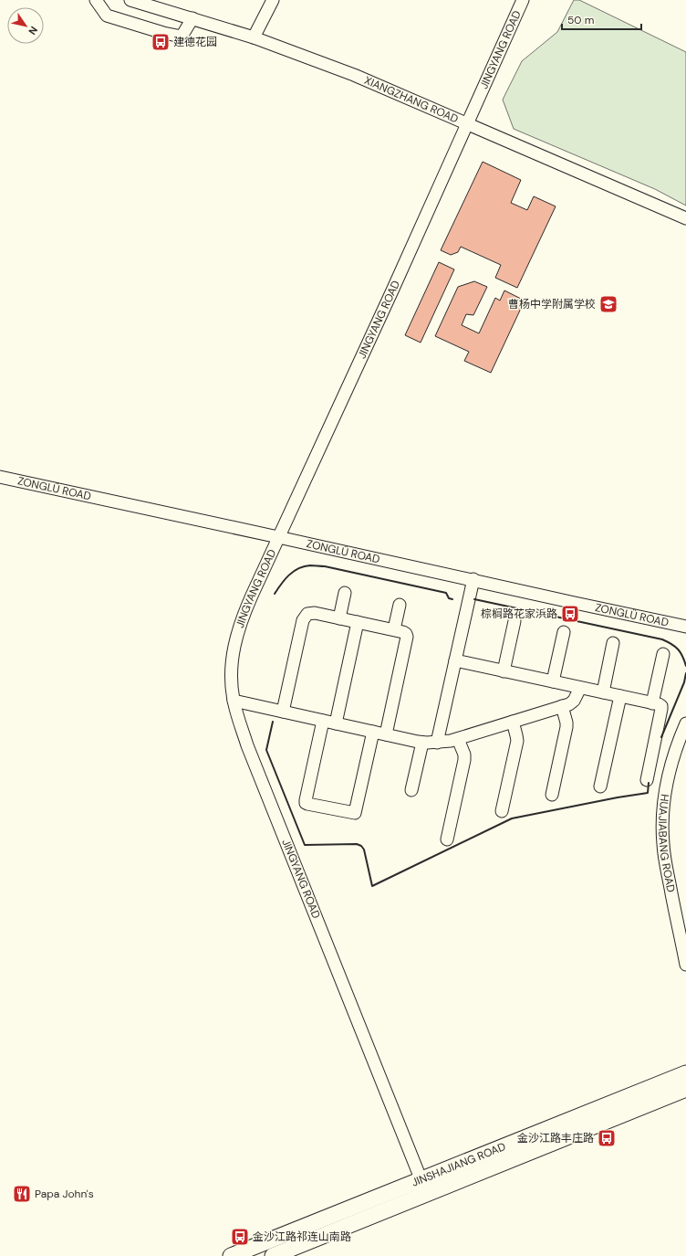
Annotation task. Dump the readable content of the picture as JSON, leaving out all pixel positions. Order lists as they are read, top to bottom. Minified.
{"streets":{"main road":["JINSHAJIANG ROAD"],"street":["JINGYANG ROAD","XIANGZHANG ROAD","ZONGLÜ ROAD","HUAJIABANG ROAD"]},"crossings":[["JINGYANG ROAD","XIANGZHANG ROAD"],["JINGYANG ROAD","ZONGLÜ ROAD"],["JINGYANG ROAD","JINSHAJIANG ROAD"]],"places":{"bus stop":["建德花园","棕榈路花家浜路","金沙江路丰庄路","金沙江路祁连山南路"],"school or university":["曹杨中学附属学校"],"restaurant":["Papa John's"]},"scale_bar":"50 m","north":"bottom right"}
